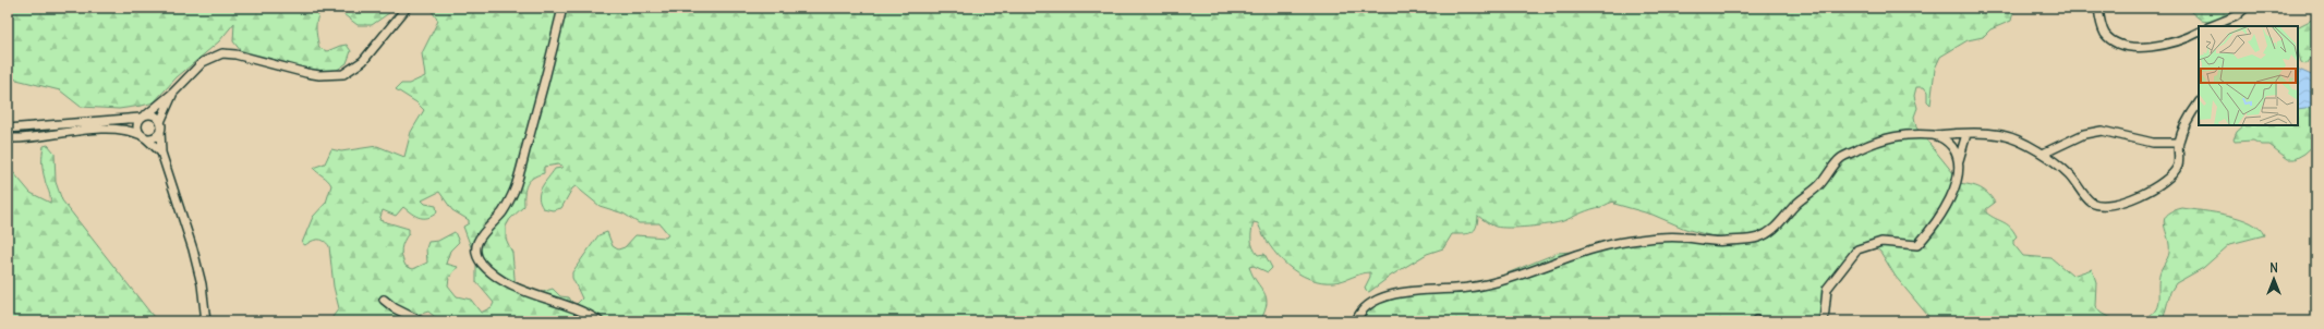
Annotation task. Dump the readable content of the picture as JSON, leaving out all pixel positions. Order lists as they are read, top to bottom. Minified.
{"north":"top"}
